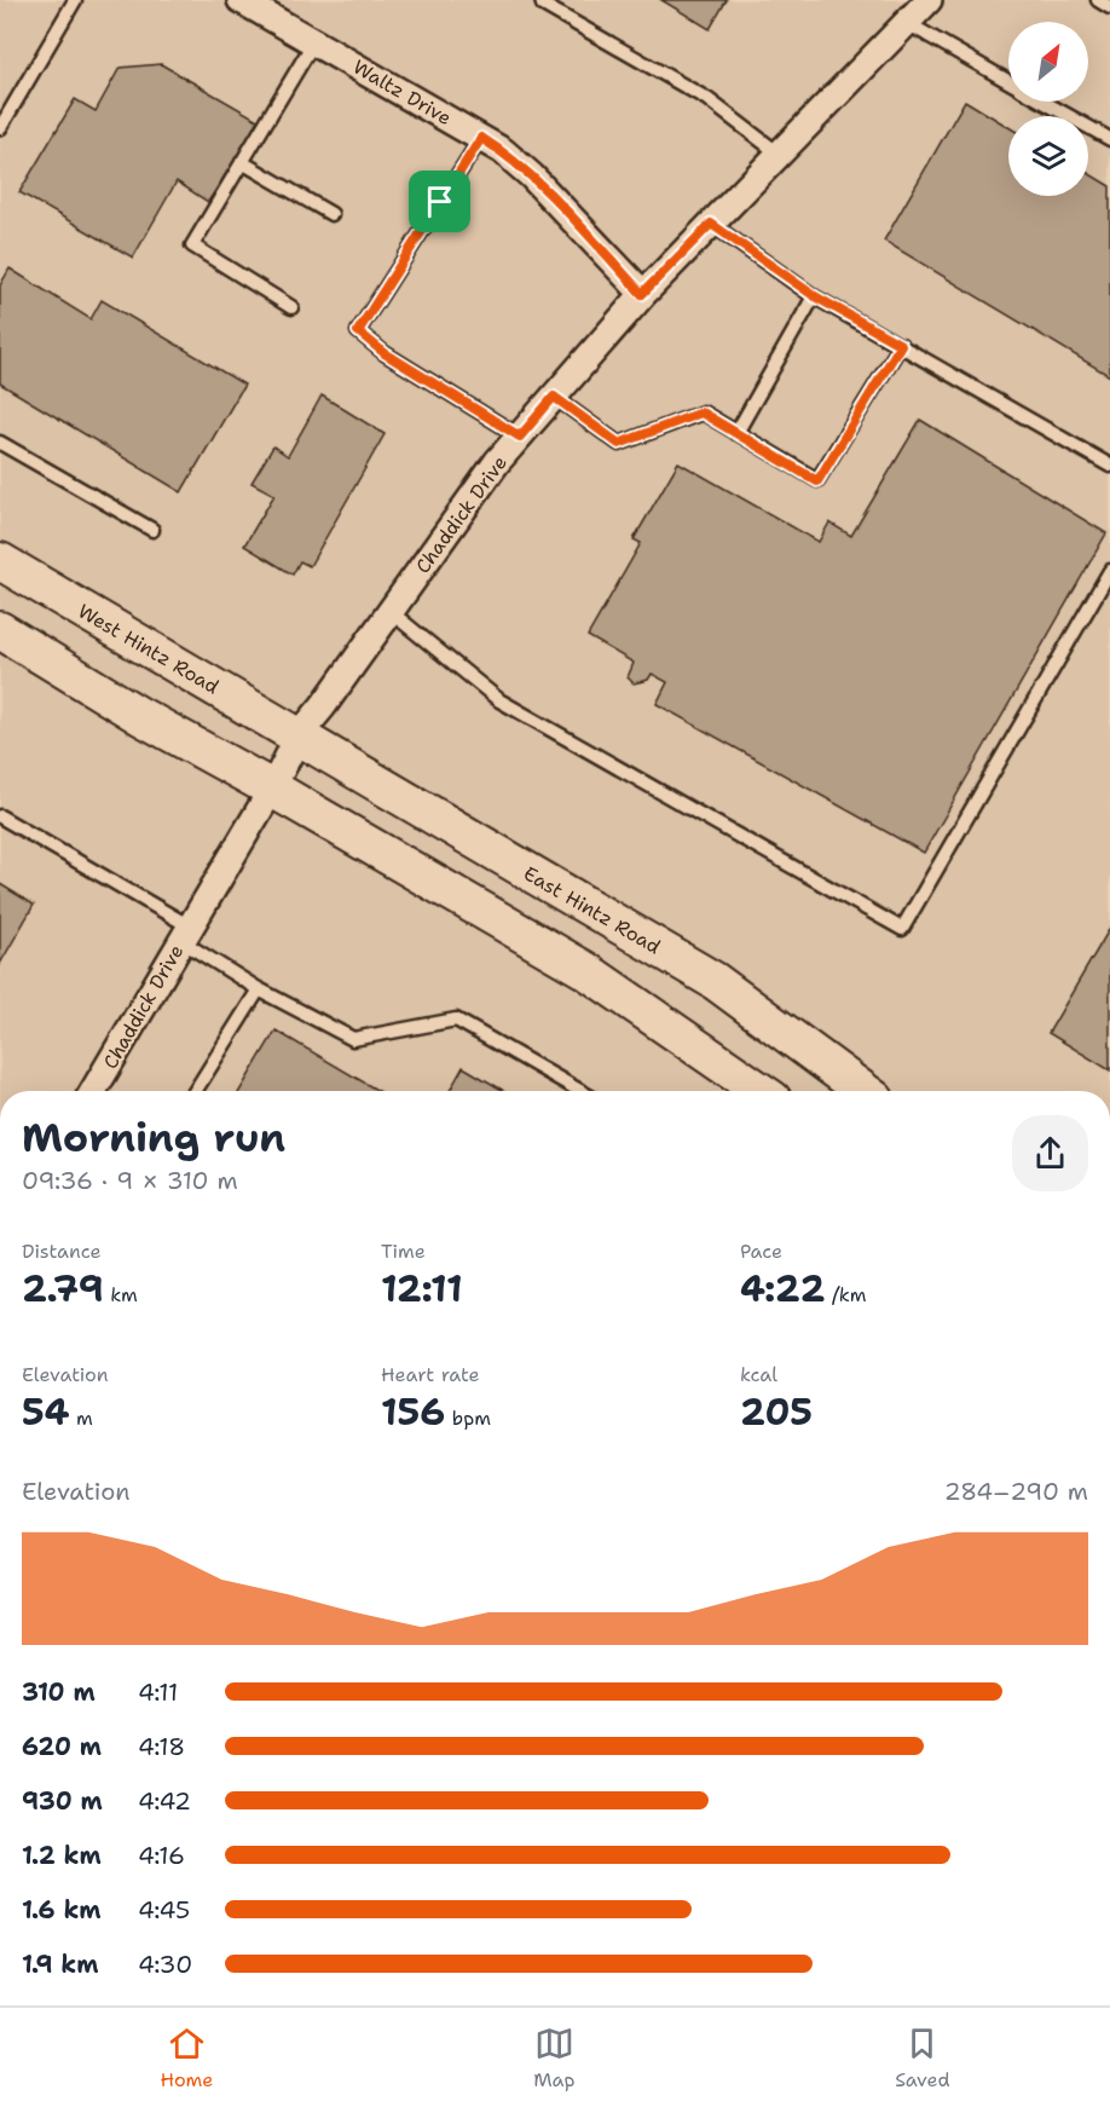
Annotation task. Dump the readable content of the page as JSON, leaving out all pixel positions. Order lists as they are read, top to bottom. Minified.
{"streets":{"main road":["West Hintz Road","East Hintz Road"],"street":["Waltz Drive","Chaddick Drive"]},"crossings":[["Waltz Drive","Chaddick Drive"],["Chaddick Drive","West Hintz Road"],["Chaddick Drive","East Hintz Road"],["West Hintz Road","East Hintz Road"]],"north":"top right","page":{"heading":["Morning run","09:36 · 9 × 310 m"],"stats":[["Distance","2.79 km"],["Time","12:11"],["Pace","4:22 /km"],["Elevation","54 m"],["Heart rate","156 bpm"],["kcal","205"]],"chart":["Elevation","284–290 m"],"list":[{"name":"310 m","note":"4:11"},{"name":"620 m","note":"4:18"},{"name":"930 m","note":"4:42"},{"name":"1.2 km","note":"4:16"},{"name":"1.6 km","note":"4:45"},{"name":"1.9 km","note":"4:30"}],"tabs":["Home","Map","Saved"]}}
